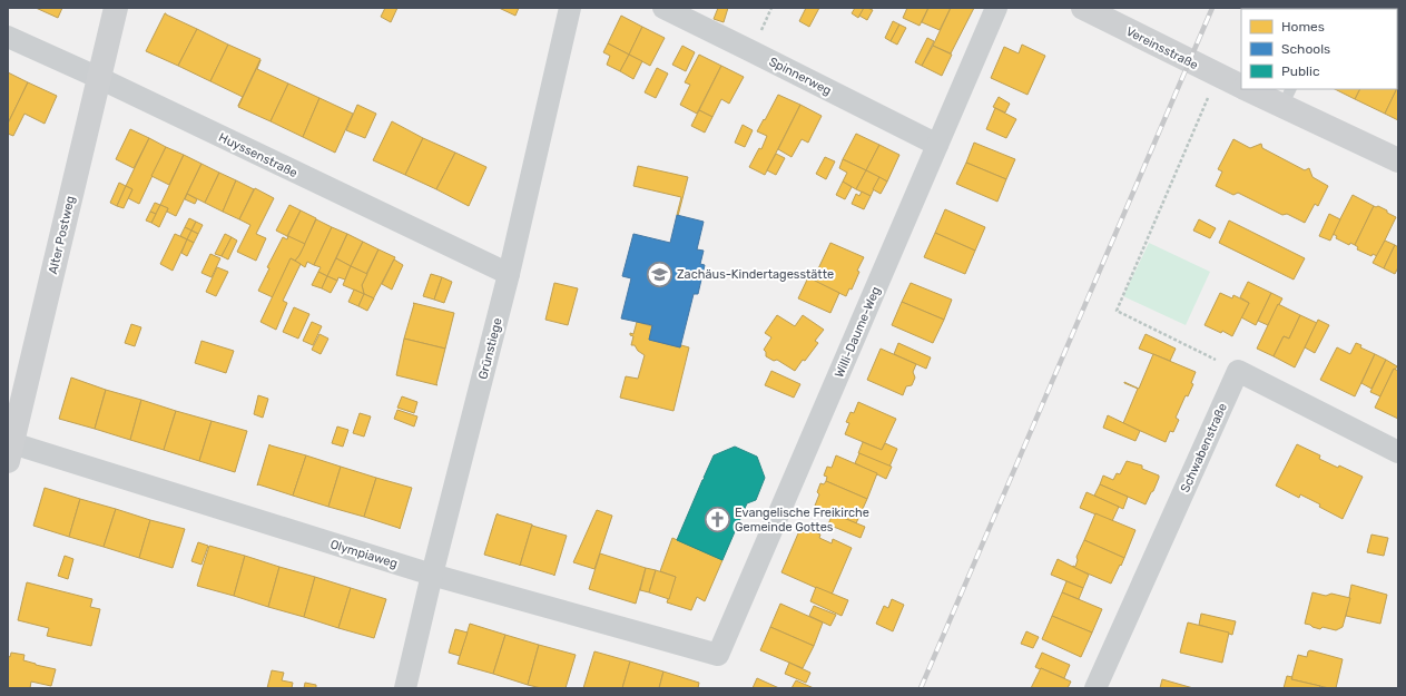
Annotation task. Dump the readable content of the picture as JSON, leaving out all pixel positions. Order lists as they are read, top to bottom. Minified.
{"streets":{"street":["Vereinsstraße","Spinnerweg","Huyssenstraße","Alter Postweg","Willi-Daume-Weg","Grünstiege","Schwabenstraße","Olympiaweg"]},"crossings":[["Spinnerweg","Willi-Daume-Weg"],["Huyssenstraße","Alter Postweg"],["Huyssenstraße","Grünstiege"],["Alter Postweg","Olympiaweg"],["Willi-Daume-Weg","Olympiaweg"],["Grünstiege","Olympiaweg"]],"places":{"school or university":["Zachäus-Kindertagesstätte"],"church":["Evangelische Freikirche Gemeinde Gottes"]},"legend":["Homes","Schools","Public"]}
